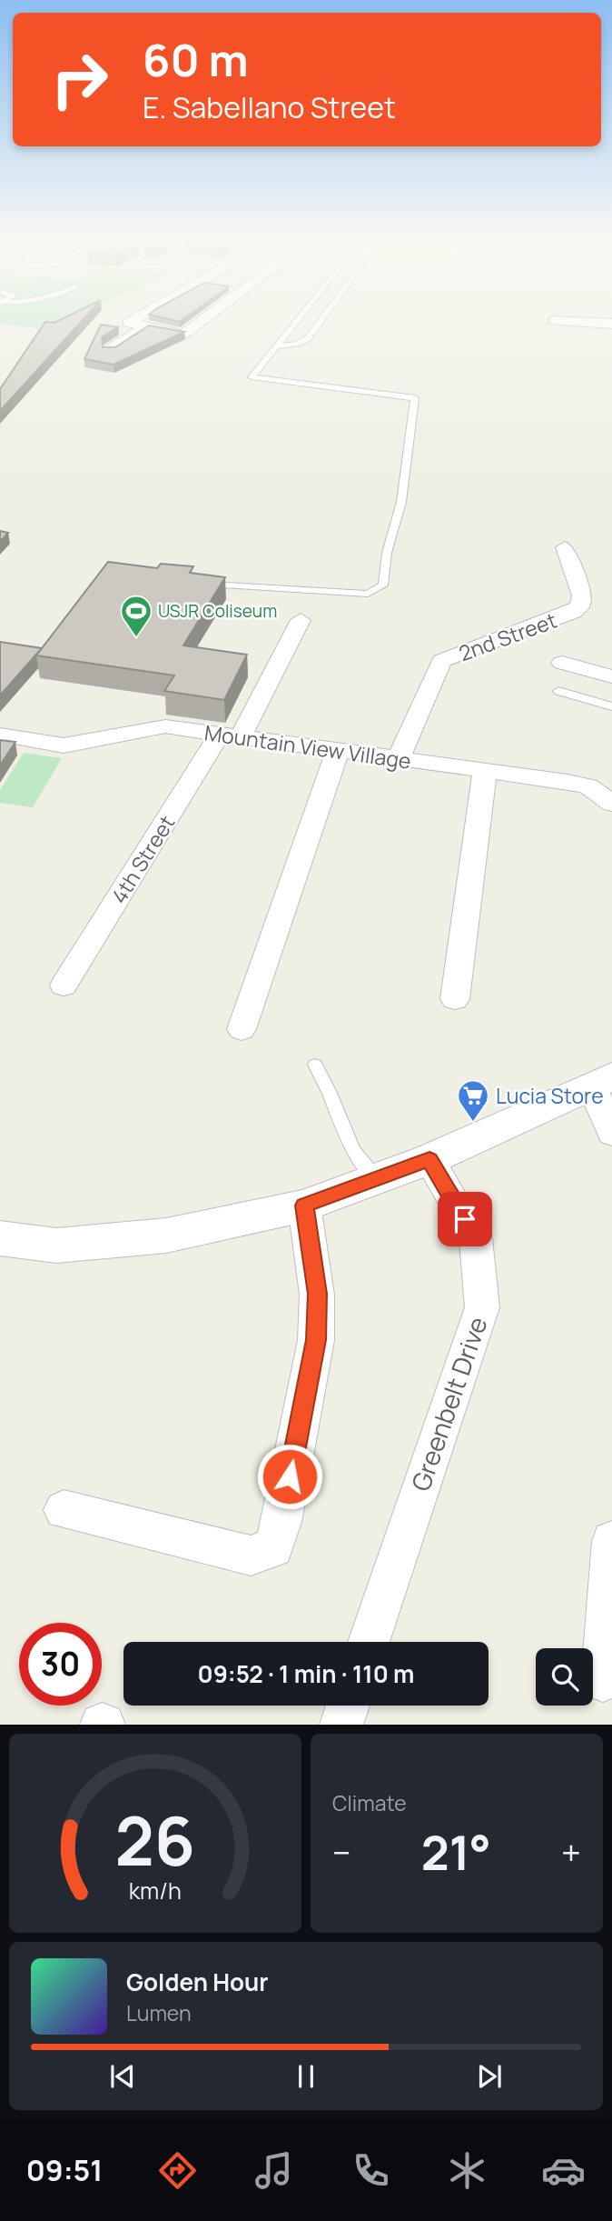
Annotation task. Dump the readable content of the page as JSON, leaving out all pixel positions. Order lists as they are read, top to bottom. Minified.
{"streets":{"street":["2nd Street","Mountain View Village","4th Street","Greenbelt Drive"]},"crossings":[["2nd Street","Mountain View Village"],["Mountain View Village","4th Street"]],"places":{"sports":["USJR Coliseum"],"supermarket":["Lucia Store"]},"page":{"turn":["60 m","E. Sabellano Street"],"limit":"30","trip":"09:52 · 1 min · 110 m","tile":"Climate","heat":["−","21°","+"],"song":["Golden Hour","Lumen"],"tabs":"09:51","gauge":["26","km/h"]}}
